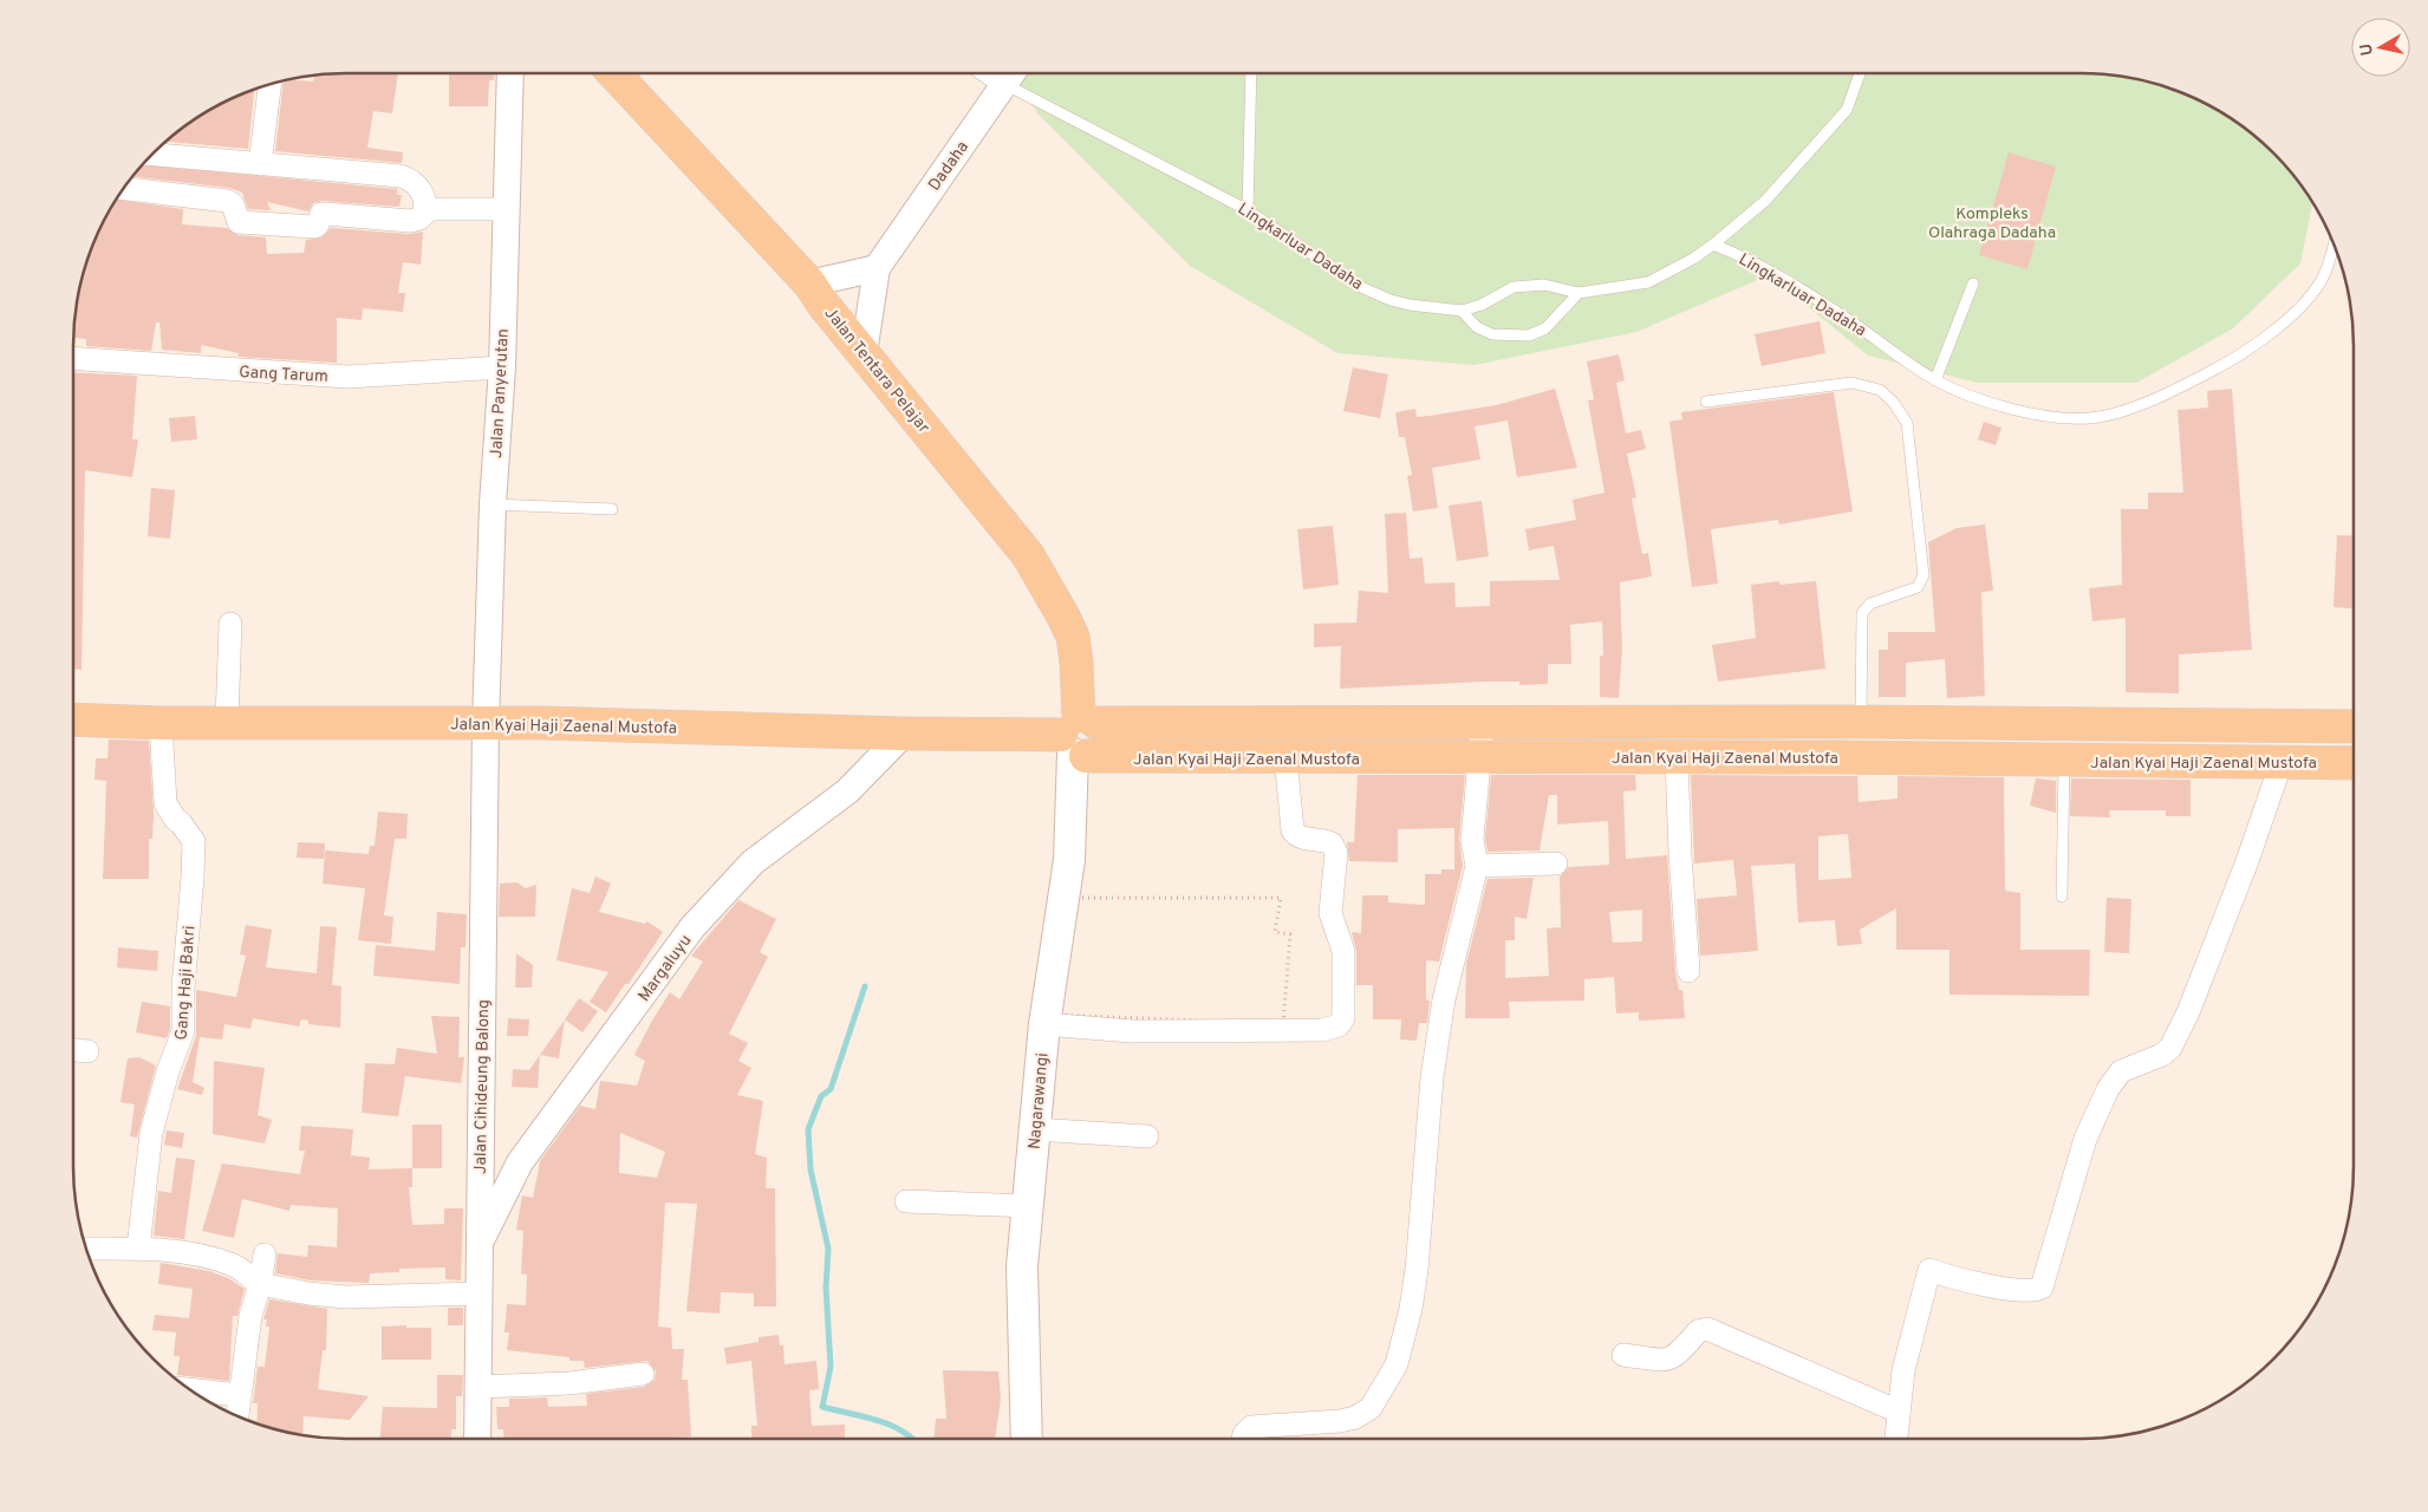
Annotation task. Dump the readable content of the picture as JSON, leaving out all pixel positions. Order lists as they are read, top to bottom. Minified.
{"streets":{"main road":["Jalan Tentara Pelajar","Jalan Kyai Haji Zaenal Mustofa","Nagarawangi"],"street":["Dadaha","Gang Tarum","Jalan Panyerutan","Margaluyu","Gang Haji Bakri","Jalan Cihideung Balong"],"lane":["Lingkarluar Dadaha"]},"crossings":[["Dadaha","Lingkarluar Dadaha"],["Dadaha","Jalan Tentara Pelajar"],["Jalan Tentara Pelajar","Jalan Kyai Haji Zaenal Mustofa"],["Jalan Tentara Pelajar","Nagarawangi"],["Gang Tarum","Jalan Panyerutan"],["Jalan Panyerutan","Jalan Kyai Haji Zaenal Mustofa"],["Jalan Panyerutan","Jalan Cihideung Balong"],["Jalan Kyai Haji Zaenal Mustofa","Margaluyu"],["Jalan Kyai Haji Zaenal Mustofa","Gang Haji Bakri"],["Jalan Kyai Haji Zaenal Mustofa","Jalan Cihideung Balong"],["Jalan Kyai Haji Zaenal Mustofa","Nagarawangi"],["Margaluyu","Jalan Cihideung Balong"]],"parks":["Kompleks Olahraga Dadaha"],"north":"left"}
